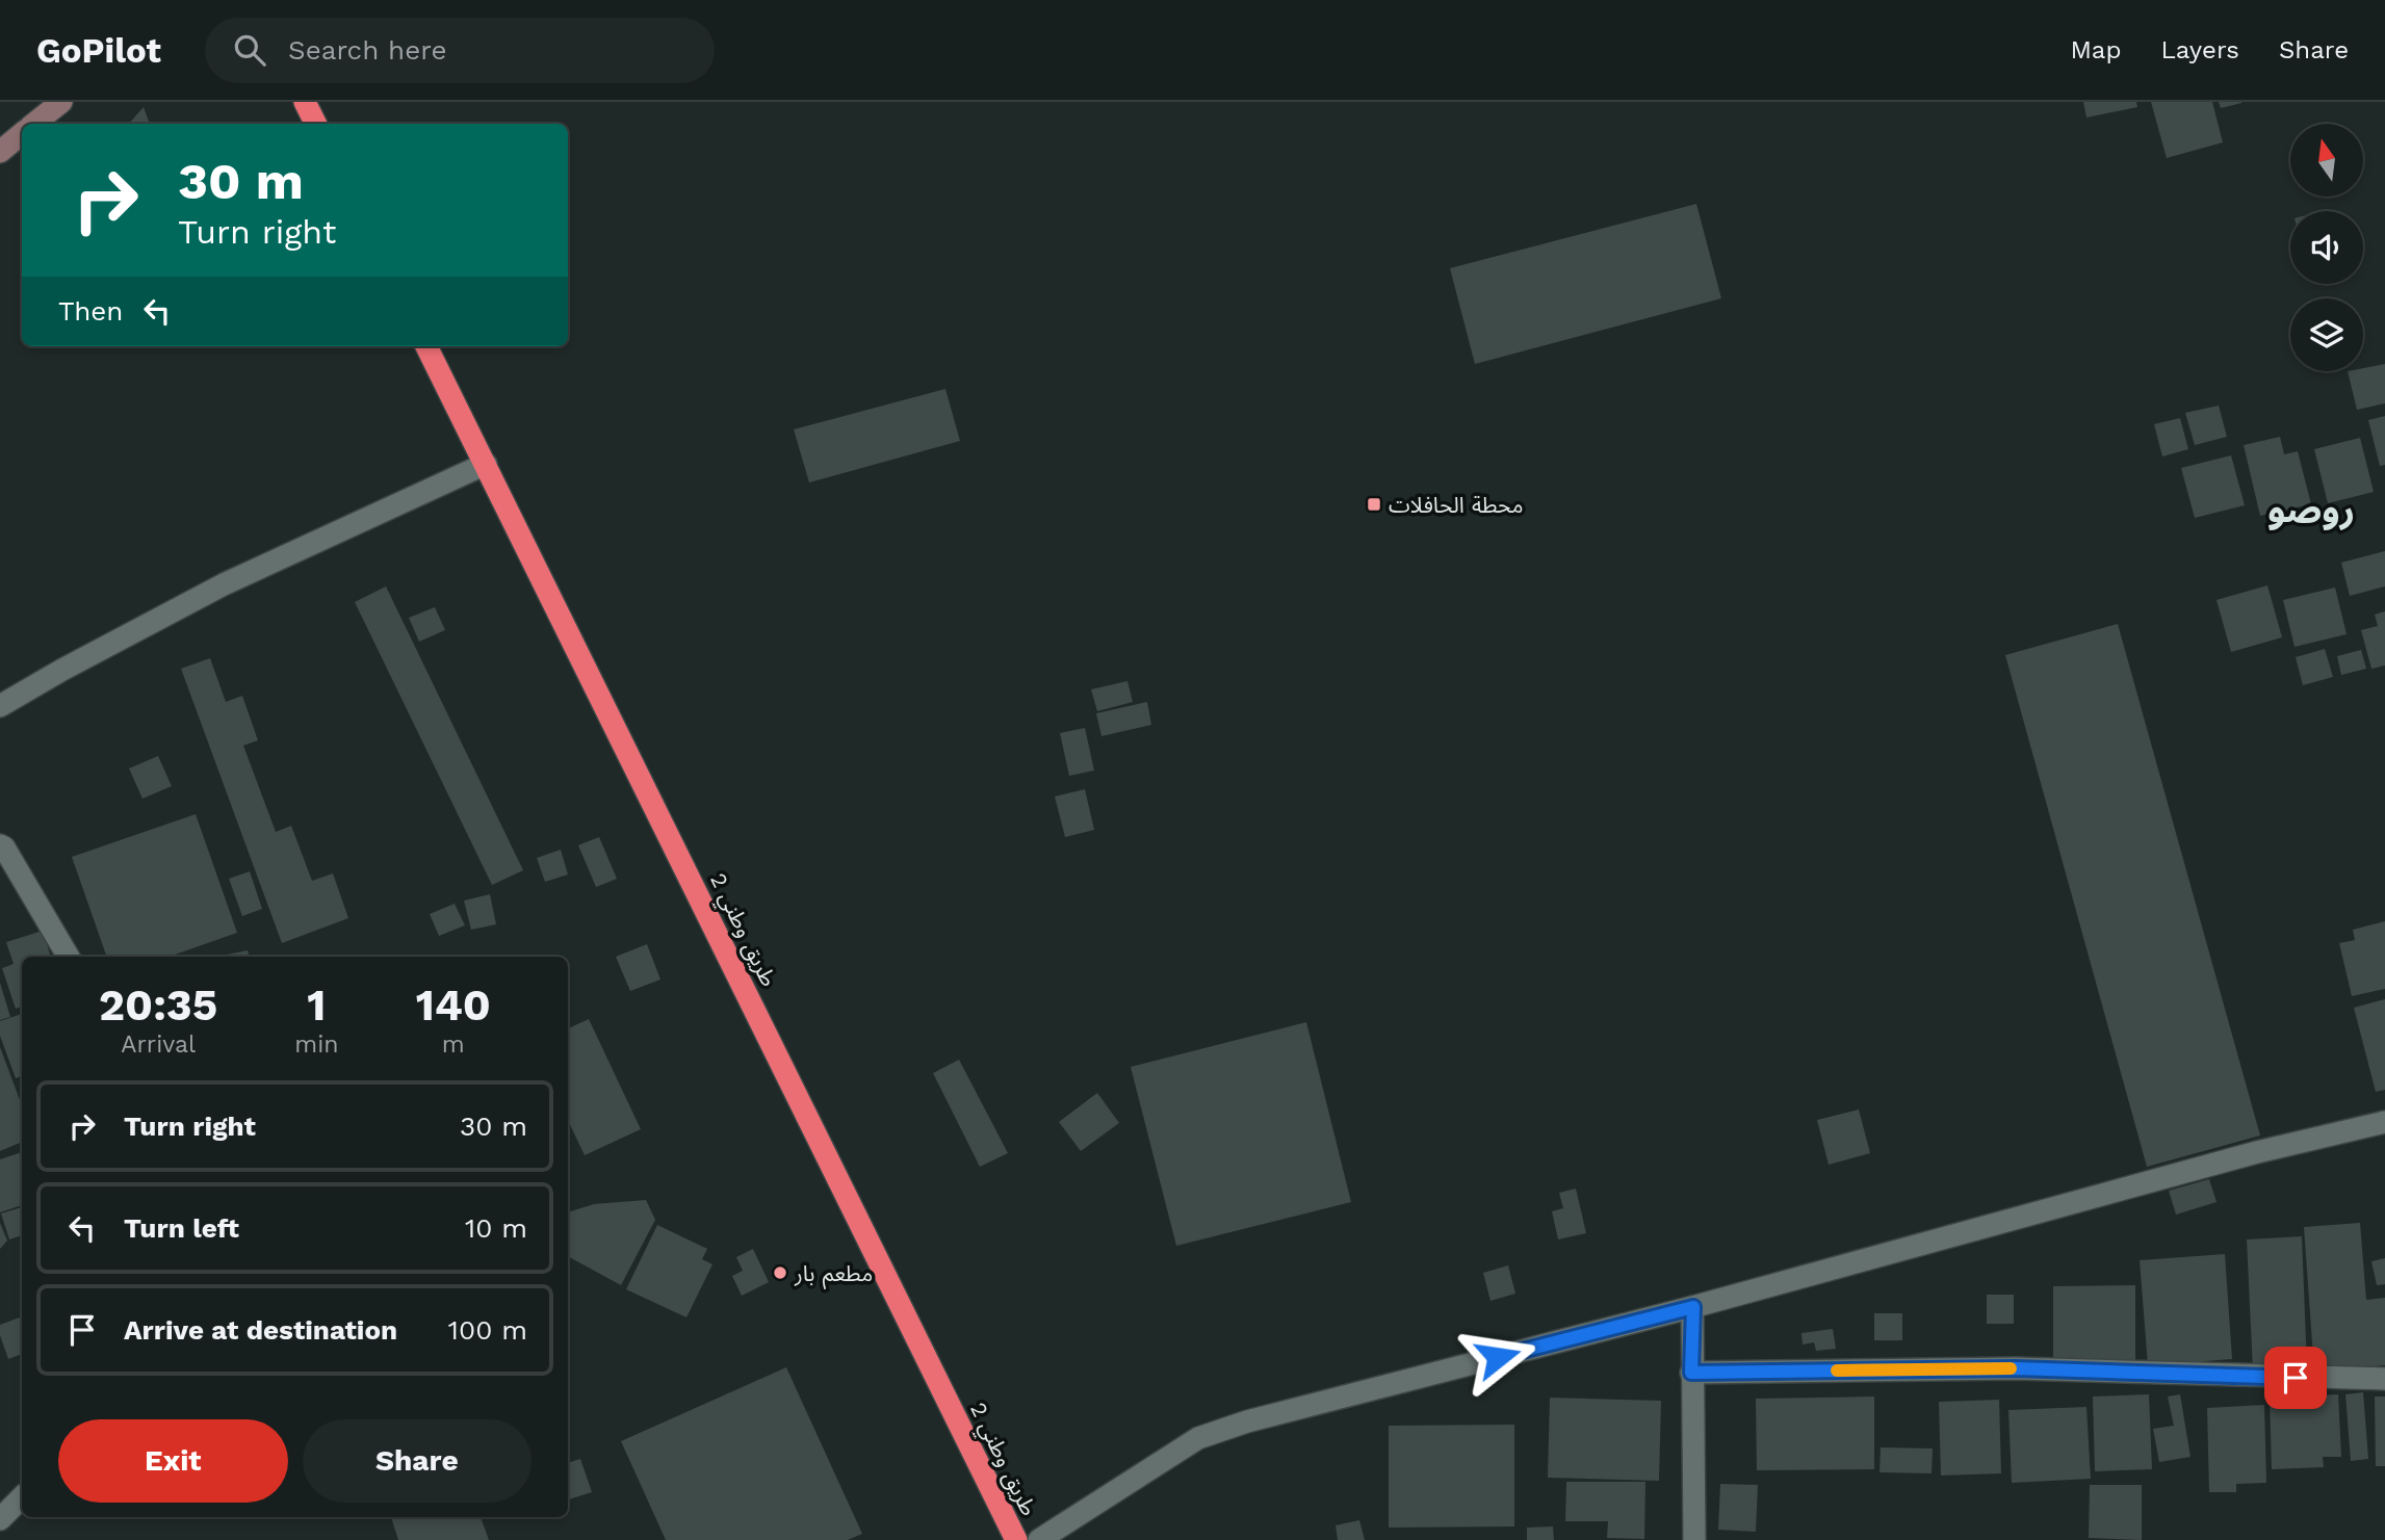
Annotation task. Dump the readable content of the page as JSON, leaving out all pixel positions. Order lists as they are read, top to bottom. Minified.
{"streets":{"highway":["طريق وطني 2"]},"districts":["روصو"],"places":{"transit":["محطة الحافلات"],"other":["مطعم بار"]},"north":"top","page":{"header":"GoPilot","search":"Search here","nav":["Map","Layers","Share"],"turn":["30 m","Turn right"],"then":"Then","eta":["20:35","Arrival","1","min","140","m"],"list":[{"name":"Turn right","value":"30 m"},{"name":"Turn left","value":"10 m"},{"name":"Arrive at destination","value":"100 m"}],"buttons":["Exit","Share"]}}
